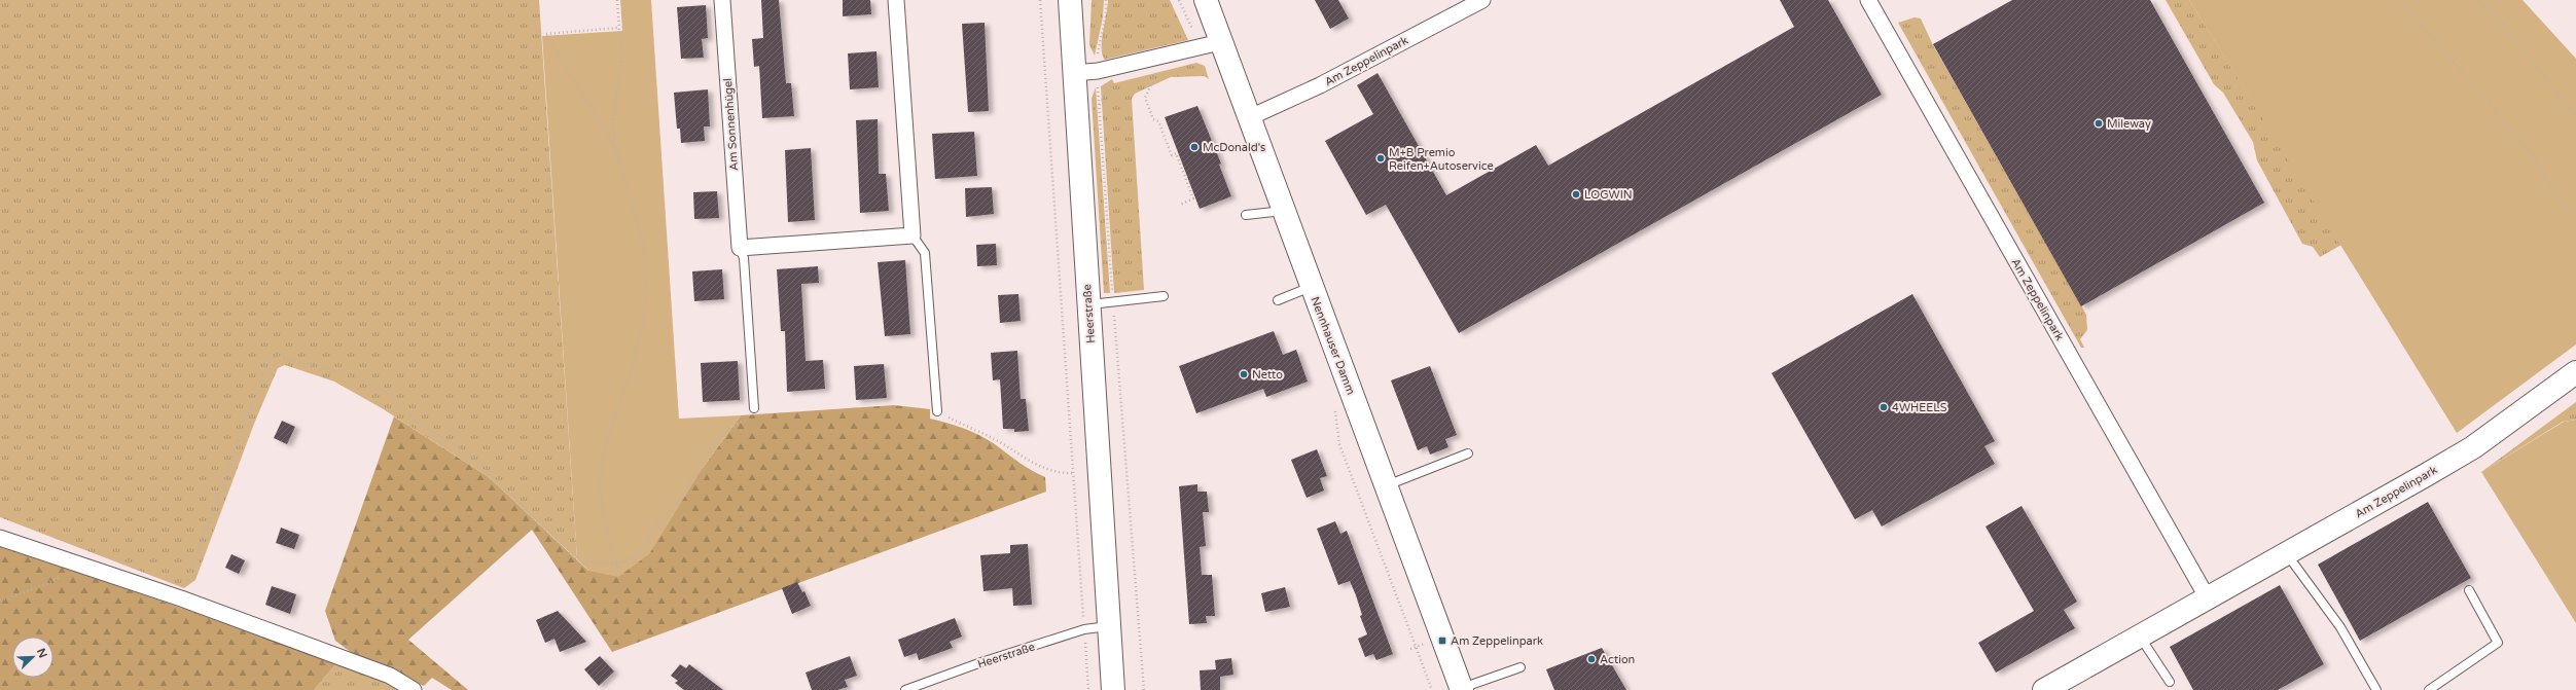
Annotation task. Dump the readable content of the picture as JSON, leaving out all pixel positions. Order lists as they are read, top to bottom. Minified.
{"streets":{"main road":["Am Zeppelinpark","Heerstraße","Nennhauser Damm"],"street":["Am Sonnenhügel"]},"crossings":[["Am Zeppelinpark","Nennhauser Damm"]],"places":{"other":["Mileway","McDonald's","M+B Premio Reifen+Autoservice","LOGWIN","Netto","4WHEELS","Action"],"transit":["Am Zeppelinpark"]},"north":"top right"}
